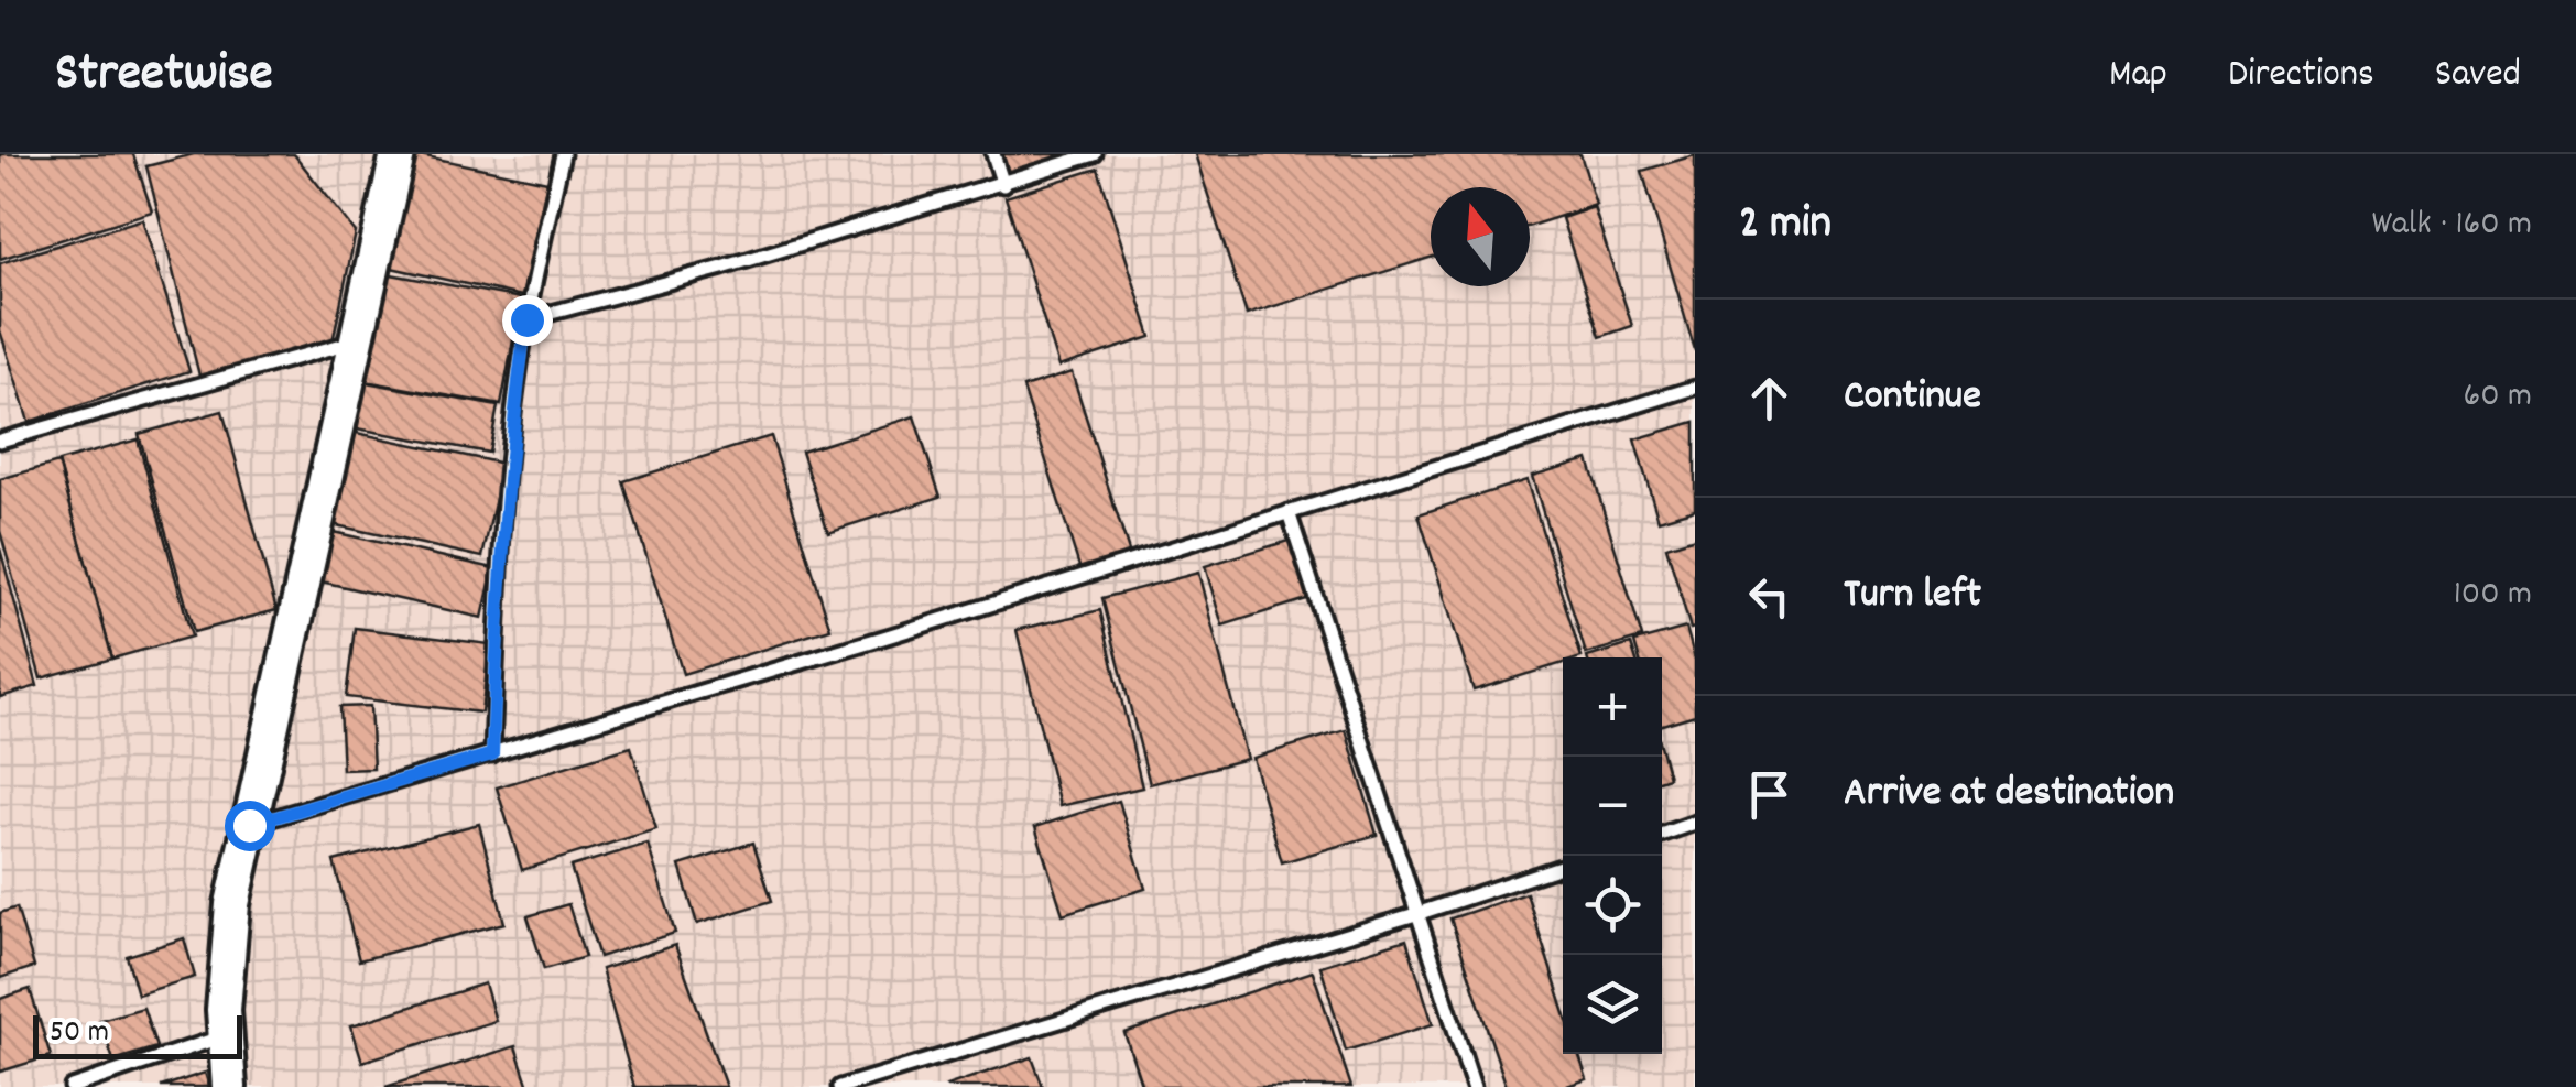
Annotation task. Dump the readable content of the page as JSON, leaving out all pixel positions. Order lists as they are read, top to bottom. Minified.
{"scale_bar":"50 m","north":"top","page":{"header":"Streetwise","nav":["Map","Directions","Saved"],"heading":["2 min","Walk · 160 m"],"list":[["Continue","60 m"],["Turn left","100 m"],"Arrive at destination"],"map_buttons":["+","−"],"scale":"50 m"}}
